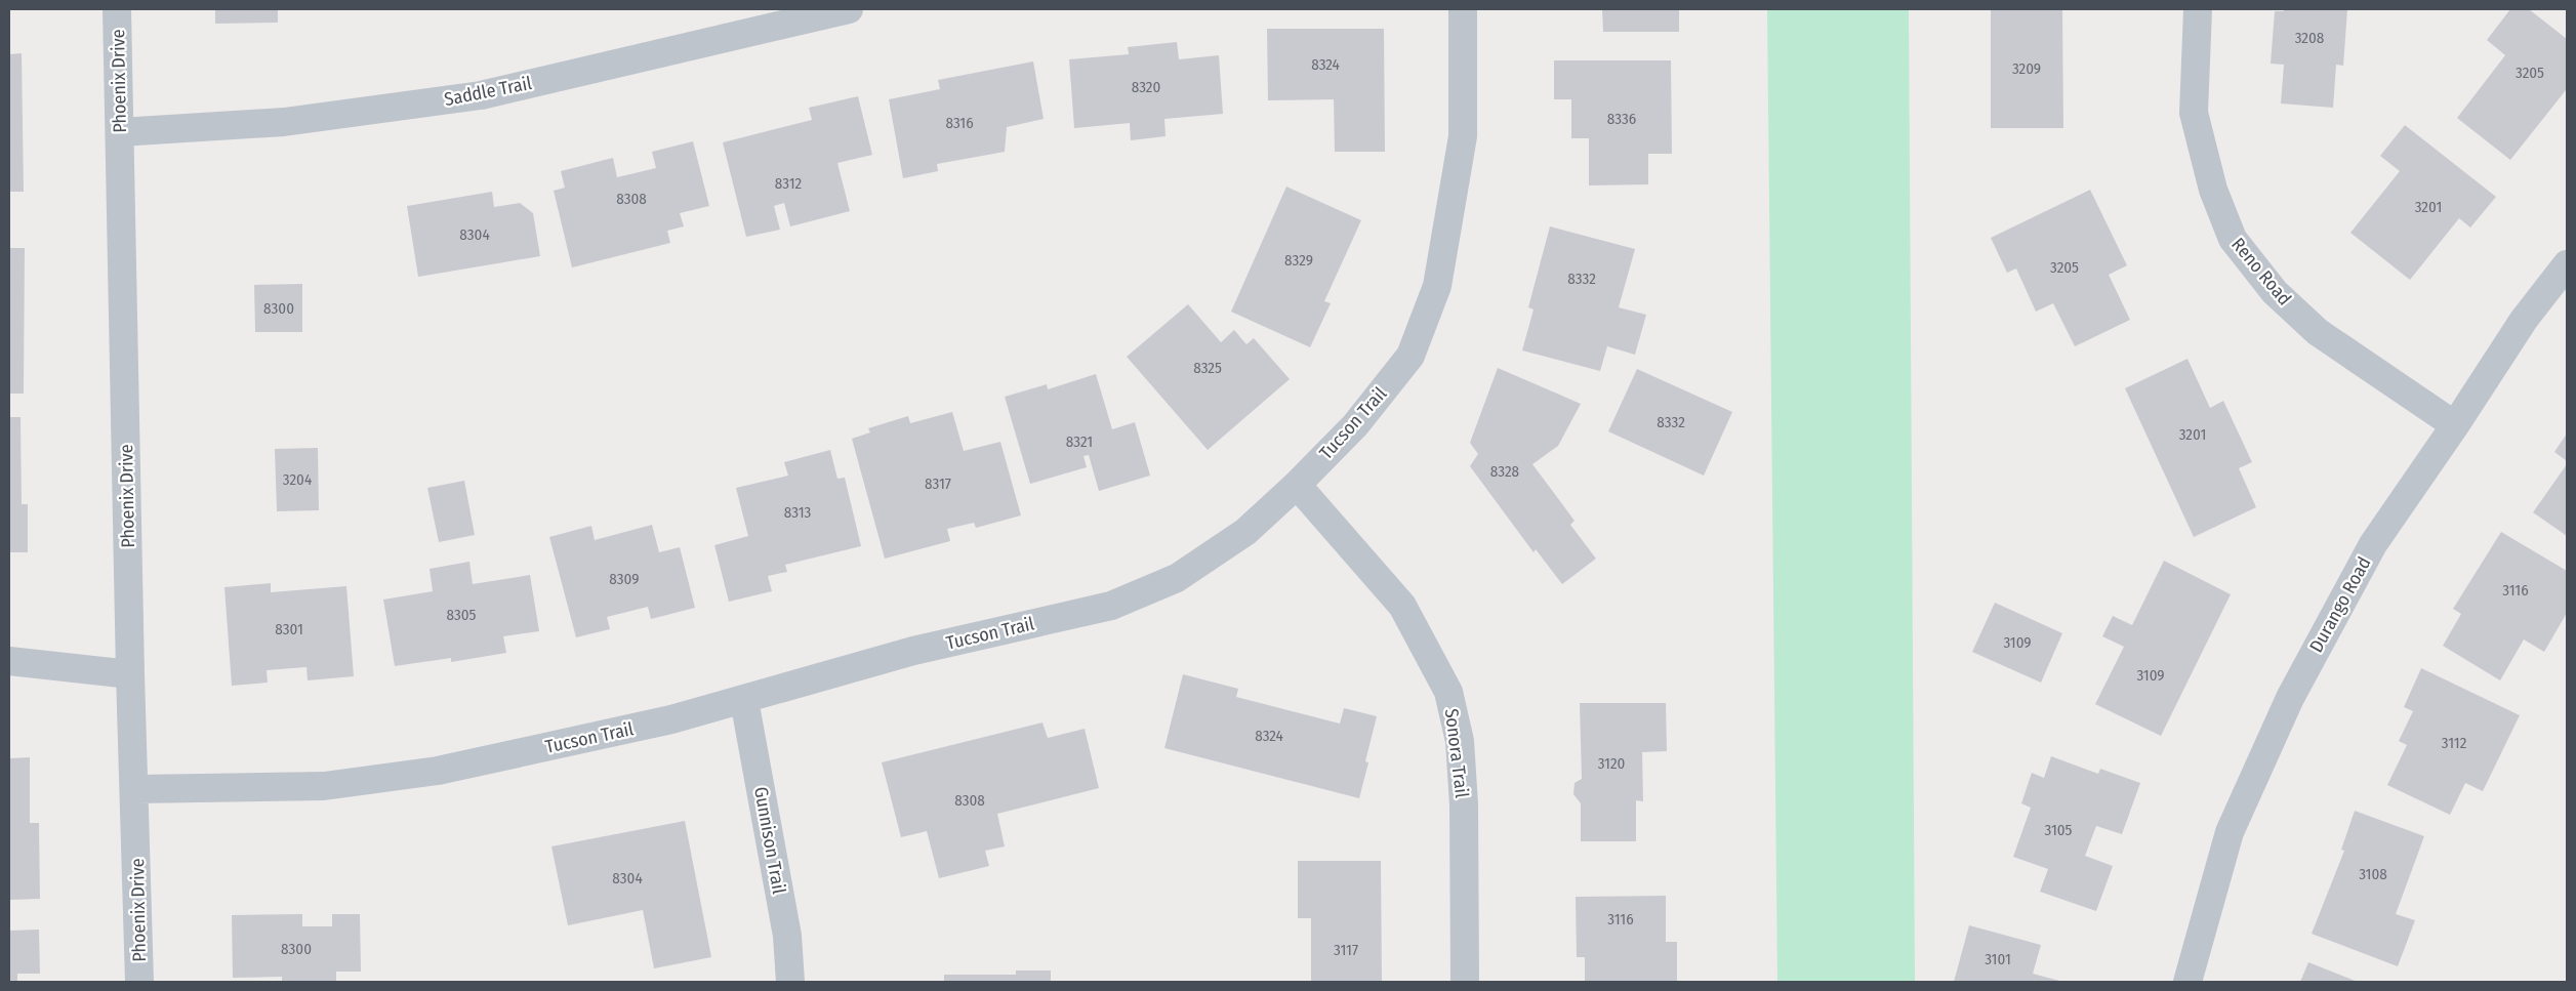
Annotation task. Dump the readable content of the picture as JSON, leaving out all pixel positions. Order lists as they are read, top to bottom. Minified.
{"streets":{"street":["Phoenix Drive","Saddle Trail","Reno Road","Tucson Trail","Durango Road","Sonora Trail","Gunnison Trail"]},"crossings":[["Phoenix Drive","Saddle Trail"],["Phoenix Drive","Tucson Trail"],["Reno Road","Durango Road"],["Tucson Trail","Sonora Trail"],["Tucson Trail","Gunnison Trail"]],"house_numbers":["3208","8324","3209","3205","8320","8336","8316","8312","8308","3201","8304","8329","3205","8332","8300","8325","8332","3201","8321","8328","3204","8317","8313","8309","3116","8305","8301","3109","3109","8324","3112","3120","8308","3105","3108","8304","3116","8300","3117","3101"]}
